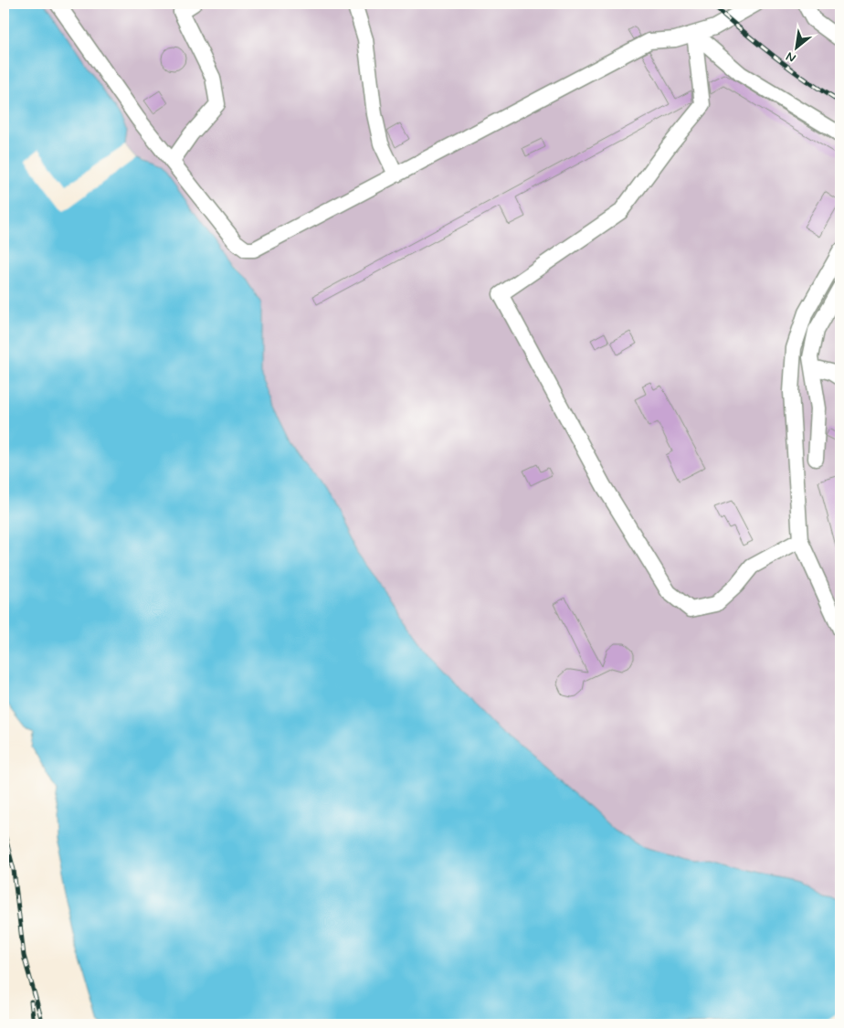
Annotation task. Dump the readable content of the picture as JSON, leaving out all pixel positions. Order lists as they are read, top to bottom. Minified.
{"north":"bottom left"}
